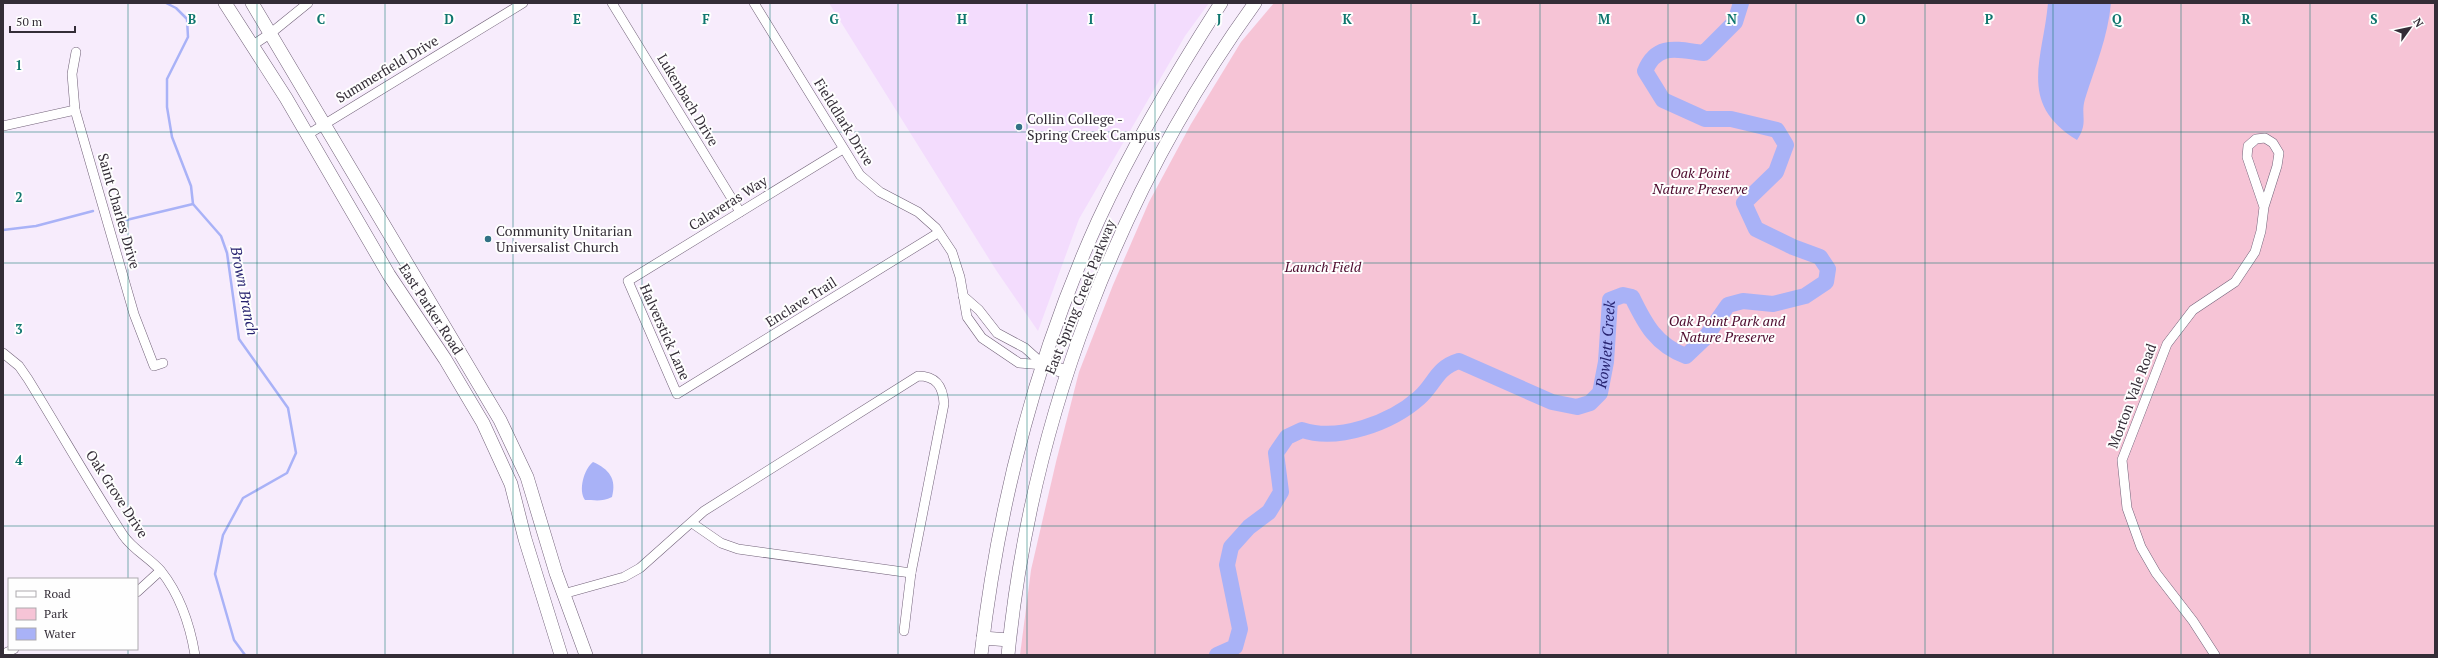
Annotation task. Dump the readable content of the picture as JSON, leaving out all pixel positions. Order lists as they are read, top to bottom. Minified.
{"streets":{"main road":["East Spring Creek Parkway","East Parker Road"],"street":["Summerfield Drive","Lukenbach Drive","Fielddlark Drive","Calaveras Way","Saint Charles Drive","Enclave Trail","Halverstick Lane","Morton Vale Road","Oak Grove Drive"]},"crossings":[["Summerfield Drive","East Parker Road"],["Lukenbach Drive","Calaveras Way"],["Fielddlark Drive","Calaveras Way"],["Fielddlark Drive","East Spring Creek Parkway"],["Fielddlark Drive","Enclave Trail"],["Calaveras Way","Halverstick Lane"],["Enclave Trail","Halverstick Lane"]],"water":["Brown Branch","Rowlett Creek"],"parks":["Oak Point Nature Preserve","Launch Field","Oak Point Park and Nature Preserve"],"places":["Collin College - Spring Creek Campus","Community Unitarian Universalist Church"],"legend":["Road","Park","Water"],"scale_bar":"50 m","north":"top right","grid":{"columns":["B","C","D","E","F","G","H","I","J","K","L","M","N","O","P","Q","R","S"],"rows":["1","2","3","4"]}}
